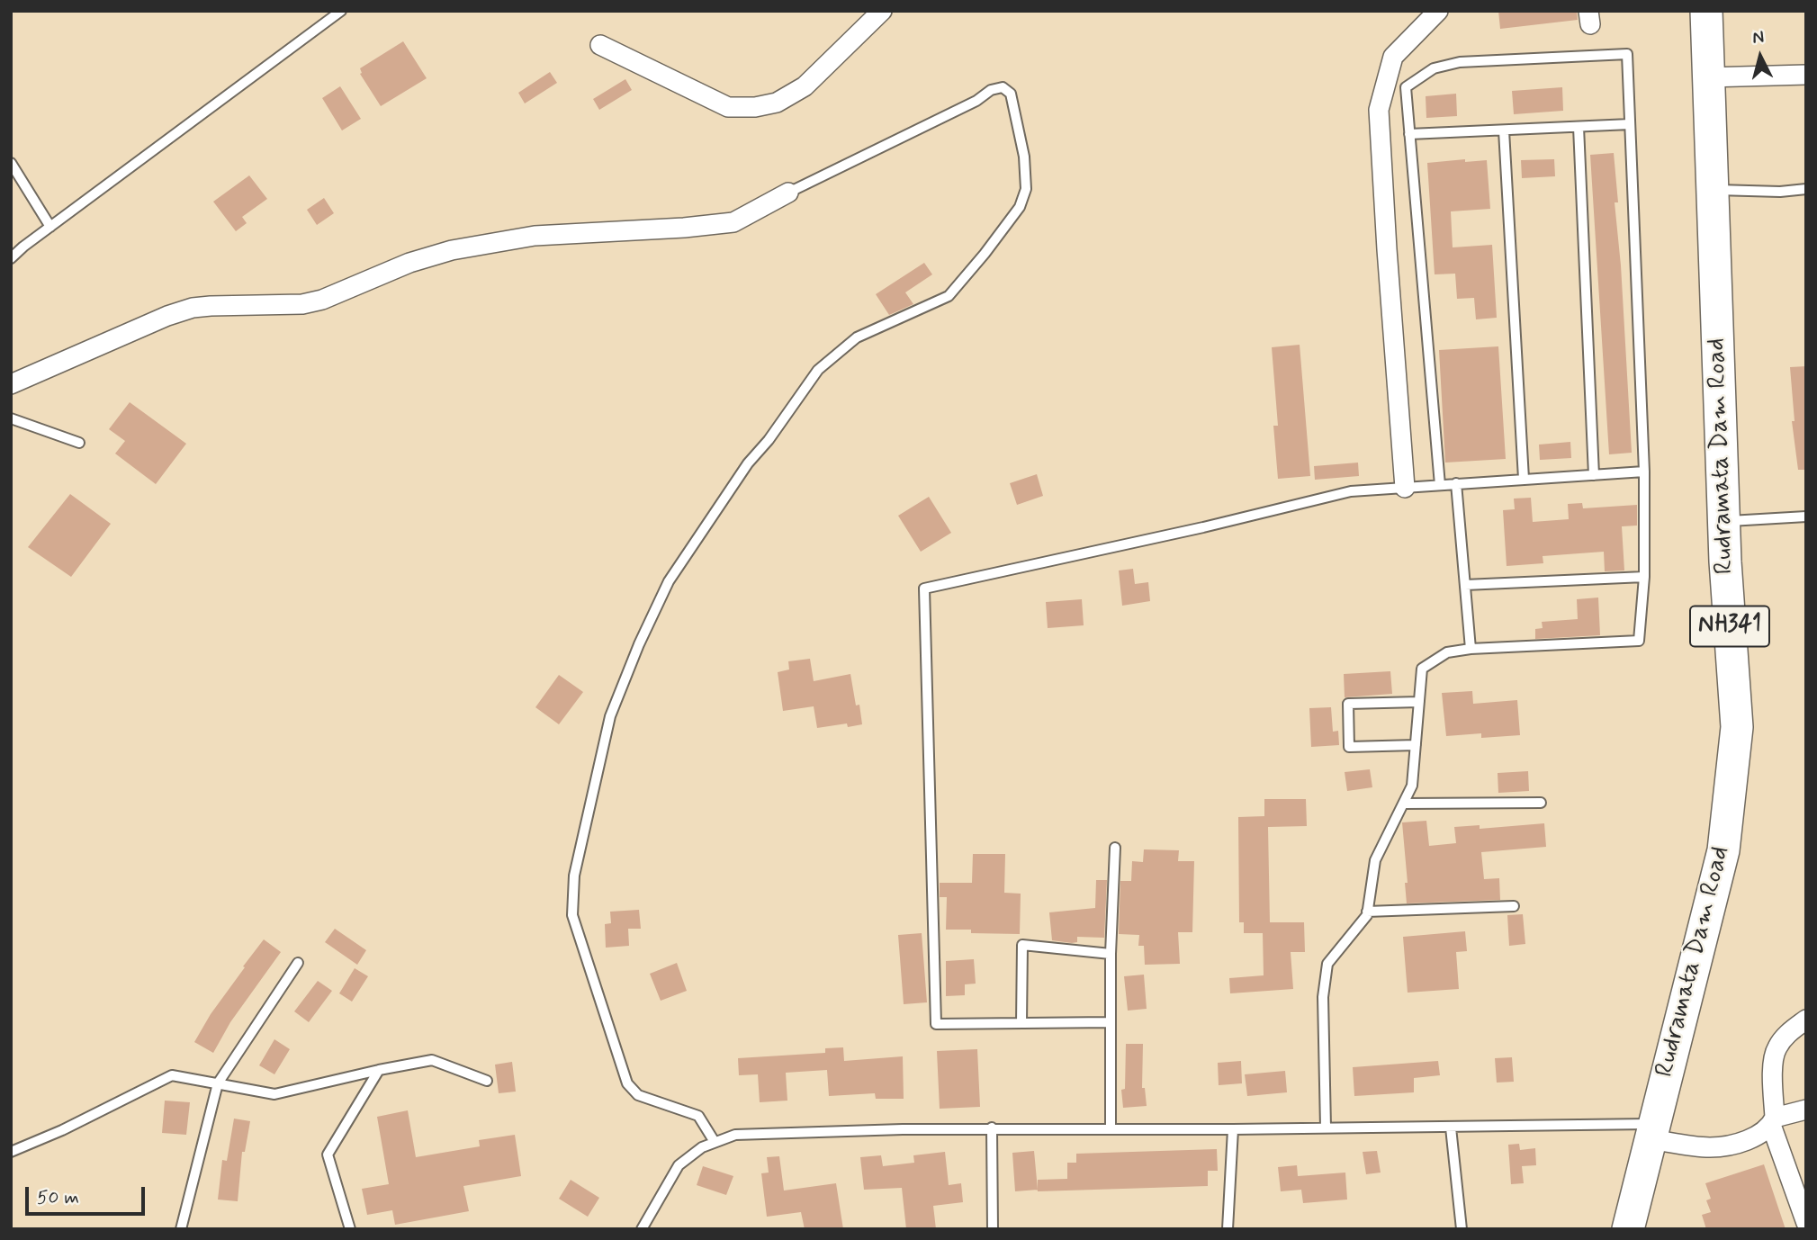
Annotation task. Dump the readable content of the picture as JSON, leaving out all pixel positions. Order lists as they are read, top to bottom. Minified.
{"streets":{"highway":["Rudramata Dam Road","NH341"]},"scale_bar":"50 m","north":"top"}
